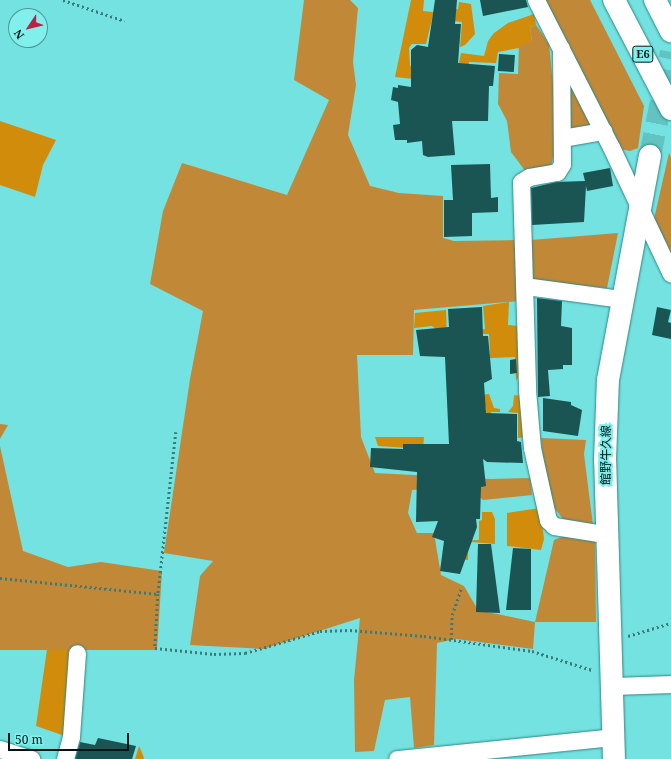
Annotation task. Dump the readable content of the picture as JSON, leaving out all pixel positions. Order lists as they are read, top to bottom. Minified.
{"streets":{"main road":["E6","館野牛久線"]},"scale_bar":"50 m","north":"bottom left"}
